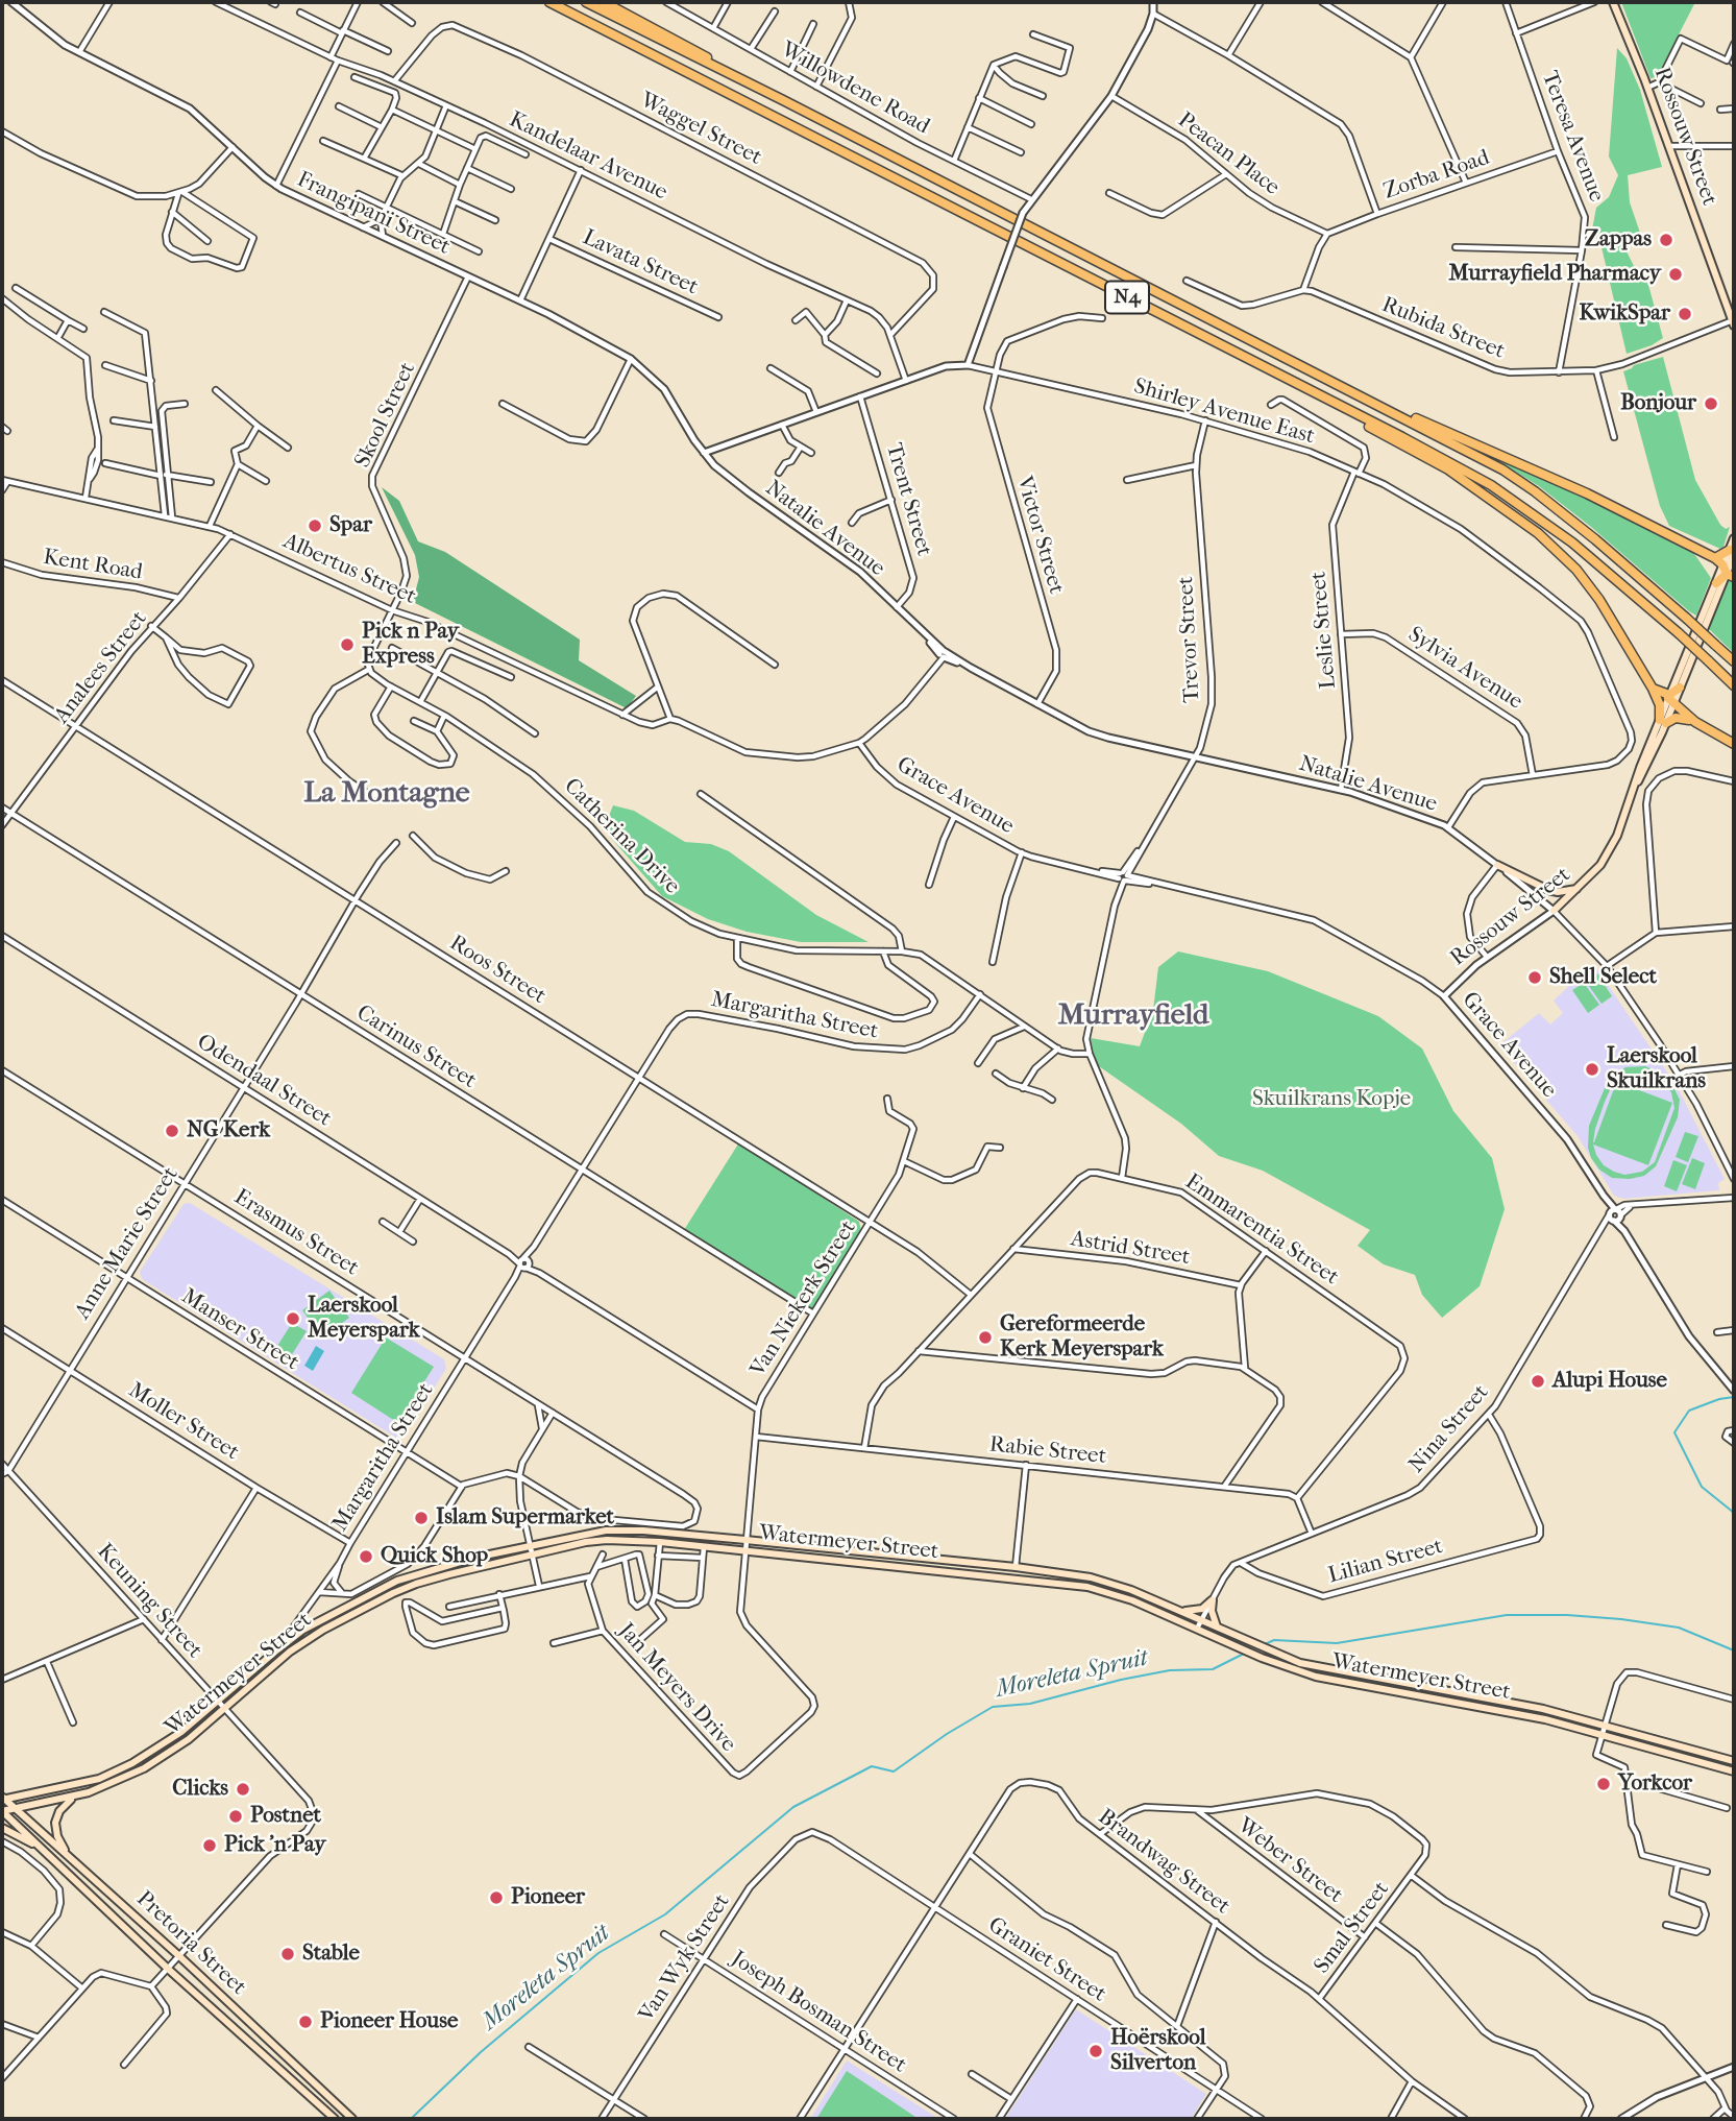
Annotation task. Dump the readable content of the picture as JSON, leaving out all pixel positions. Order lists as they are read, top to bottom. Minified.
{"streets":{"highway":["N4"],"main road":["Rossouw Street","Watermeyer Street","Pretoria Street"],"street":["Willowdene Road","Waggel Street","Teresa Avenue","Peacan Place","Kandelaar Avenue","Zorba Road","Frangipani Street","Lavata Street","Rubida Street","Shirley Avenue East","Skool Street","Trent Street","Natalie Avenue","Victor Street","Kent Road","Albertus Street","Leslie Street","Trevor Street","Analees Street","Sylvia Avenue","Grace Avenue","Catherina Drive","Roos Street","Margaritha Street","Carinus Street","Odendaal Street","Emmarentia Street","Erasmus Street","Anne Marie Street","Astrid Street","Van Niekerk Street","Manser Street","Moller Street","Nina Street","Rabie Street","Lilian Street","Keuning Street","Jan Meyers Drive","Weber Street","Brandwag Street","Smal Street","Van Wyk Street","Graniet Street","Joseph Bosman Street"]},"crossings":[["Waggel Street","Kandelaar Avenue"],["Teresa Avenue","Zorba Road"],["Teresa Avenue","Rubida Street"],["Rossouw Street","Rubida Street"],["Rossouw Street","Natalie Avenue"],["Rossouw Street","Grace Avenue"],["Peacan Place","Zorba Road"],["Kandelaar Avenue","Shirley Avenue East"],["Frangipani Street","Shirley Avenue East"],["Frangipani Street","Skool Street"],["Frangipani Street","Natalie Avenue"],["Shirley Avenue East","Trent Street"],["Shirley Avenue East","Natalie Avenue"],["Shirley Avenue East","Victor Street"],["Shirley Avenue East","Leslie Street"],["Shirley Avenue East","Trevor Street"],["Shirley Avenue East","Sylvia Avenue"],["Skool Street","Albertus Street"],["Trent Street","Natalie Avenue"],["Natalie Avenue","Victor Street"],["Natalie Avenue","Leslie Street"],["Natalie Avenue","Trevor Street"],["Kent Road","Analees Street"],["Albertus Street","Analees Street"],["Leslie Street","Sylvia Avenue"],["Trevor Street","Grace Avenue"],["Trevor Street","Catherina Drive"],["Trevor Street","Emmarentia Street"],["Analees Street","Roos Street"],["Analees Street","Carinus Street"],["Grace Avenue","Nina Street"],["Catherina Drive","Margaritha Street"],["Roos Street","Margaritha Street"],["Roos Street","Emmarentia Street"],["Roos Street","Anne Marie Street"],["Roos Street","Van Niekerk Street"],["Margaritha Street","Carinus Street"],["Margaritha Street","Odendaal Street"],["Margaritha Street","Erasmus Street"],["Margaritha Street","Manser Street"],["Margaritha Street","Moller Street"],["Margaritha Street","Watermeyer Street"],["Carinus Street","Anne Marie Street"],["Carinus Street","Van Niekerk Street"],["Odendaal Street","Anne Marie Street"],["Odendaal Street","Van Niekerk Street"],["Emmarentia Street","Astrid Street"],["Emmarentia Street","Rabie Street"],["Erasmus Street","Anne Marie Street"],["Anne Marie Street","Manser Street"],["Anne Marie Street","Moller Street"],["Anne Marie Street","Keuning Street"],["Van Niekerk Street","Rabie Street"],["Van Niekerk Street","Watermeyer Street"],["Van Niekerk Street","Jan Meyers Drive"],["Nina Street","Watermeyer Street"],["Nina Street","Lilian Street"],["Watermeyer Street","Keuning Street"],["Watermeyer Street","Pretoria Street"],["Keuning Street","Pretoria Street"],["Weber Street","Smal Street"],["Brandwag Street","Smal Street"],["Brandwag Street","Graniet Street"],["Brandwag Street","Joseph Bosman Street"],["Van Wyk Street","Graniet Street"],["Van Wyk Street","Joseph Bosman Street"]],"districts":["La Montagne","Murrayfield"],"water":["Moreleta Spruit"],"parks":["Skuilkrans Kopje"],"places":["Zappas","Murrayfield Pharmacy","KwikSpar","Bonjour","Spar","Pick n Pay Express","Shell Select","Laerskool Skuilkrans","NG Kerk","Laerskool Meyerspark","Gereformeerde Kerk Meyerspark","Alupi House","Islam Supermarket","Quick Shop","Yorkcor","Clicks","Postnet","Pick 'n Pay","Pioneer","Stable","Pioneer House","Hoërskool Silverton"]}
